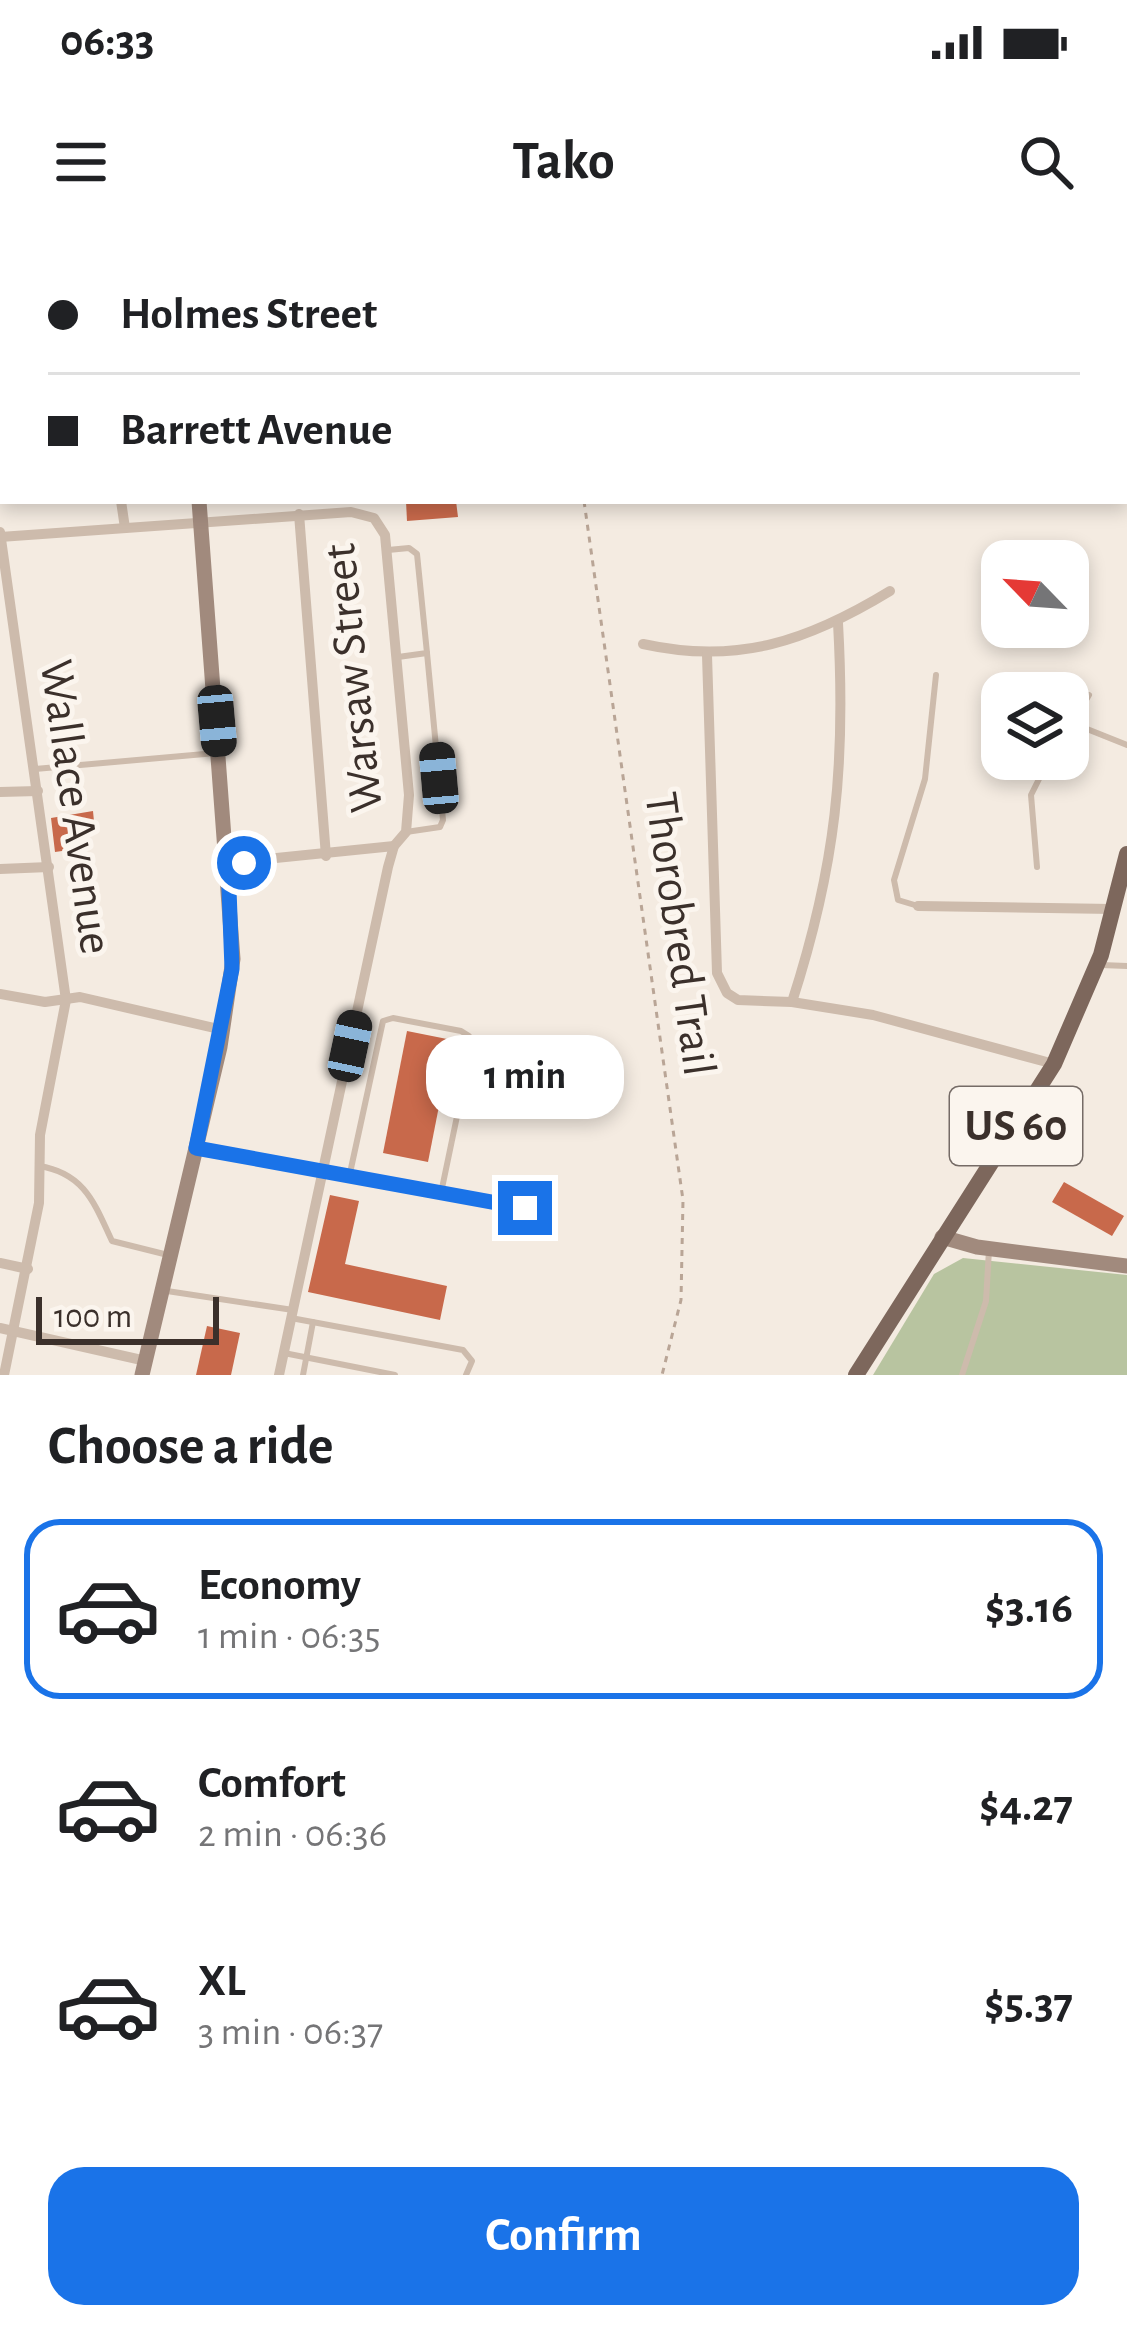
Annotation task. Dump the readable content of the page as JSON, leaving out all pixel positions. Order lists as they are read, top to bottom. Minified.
{"streets":{"main road":["US 60"],"street":["Warsaw Street","Wallace Avenue"],"path":["Thorobred Trail"]},"scale_bar":"100 m","north":"top left","page":{"status":"06:33","header":"Tako","banner":["Holmes Street","Barrett Avenue"],"bubble":"1 min","scale":"100 m","heading":"Choose a ride","list":[{"name":"Economy","note":"1 min · 06:35","value":"$3.16"},{"name":"Comfort","note":"2 min · 06:36","value":"$4.27"},{"name":"XL","note":"3 min · 06:37","value":"$5.37"}],"buttons":"Confirm"}}
